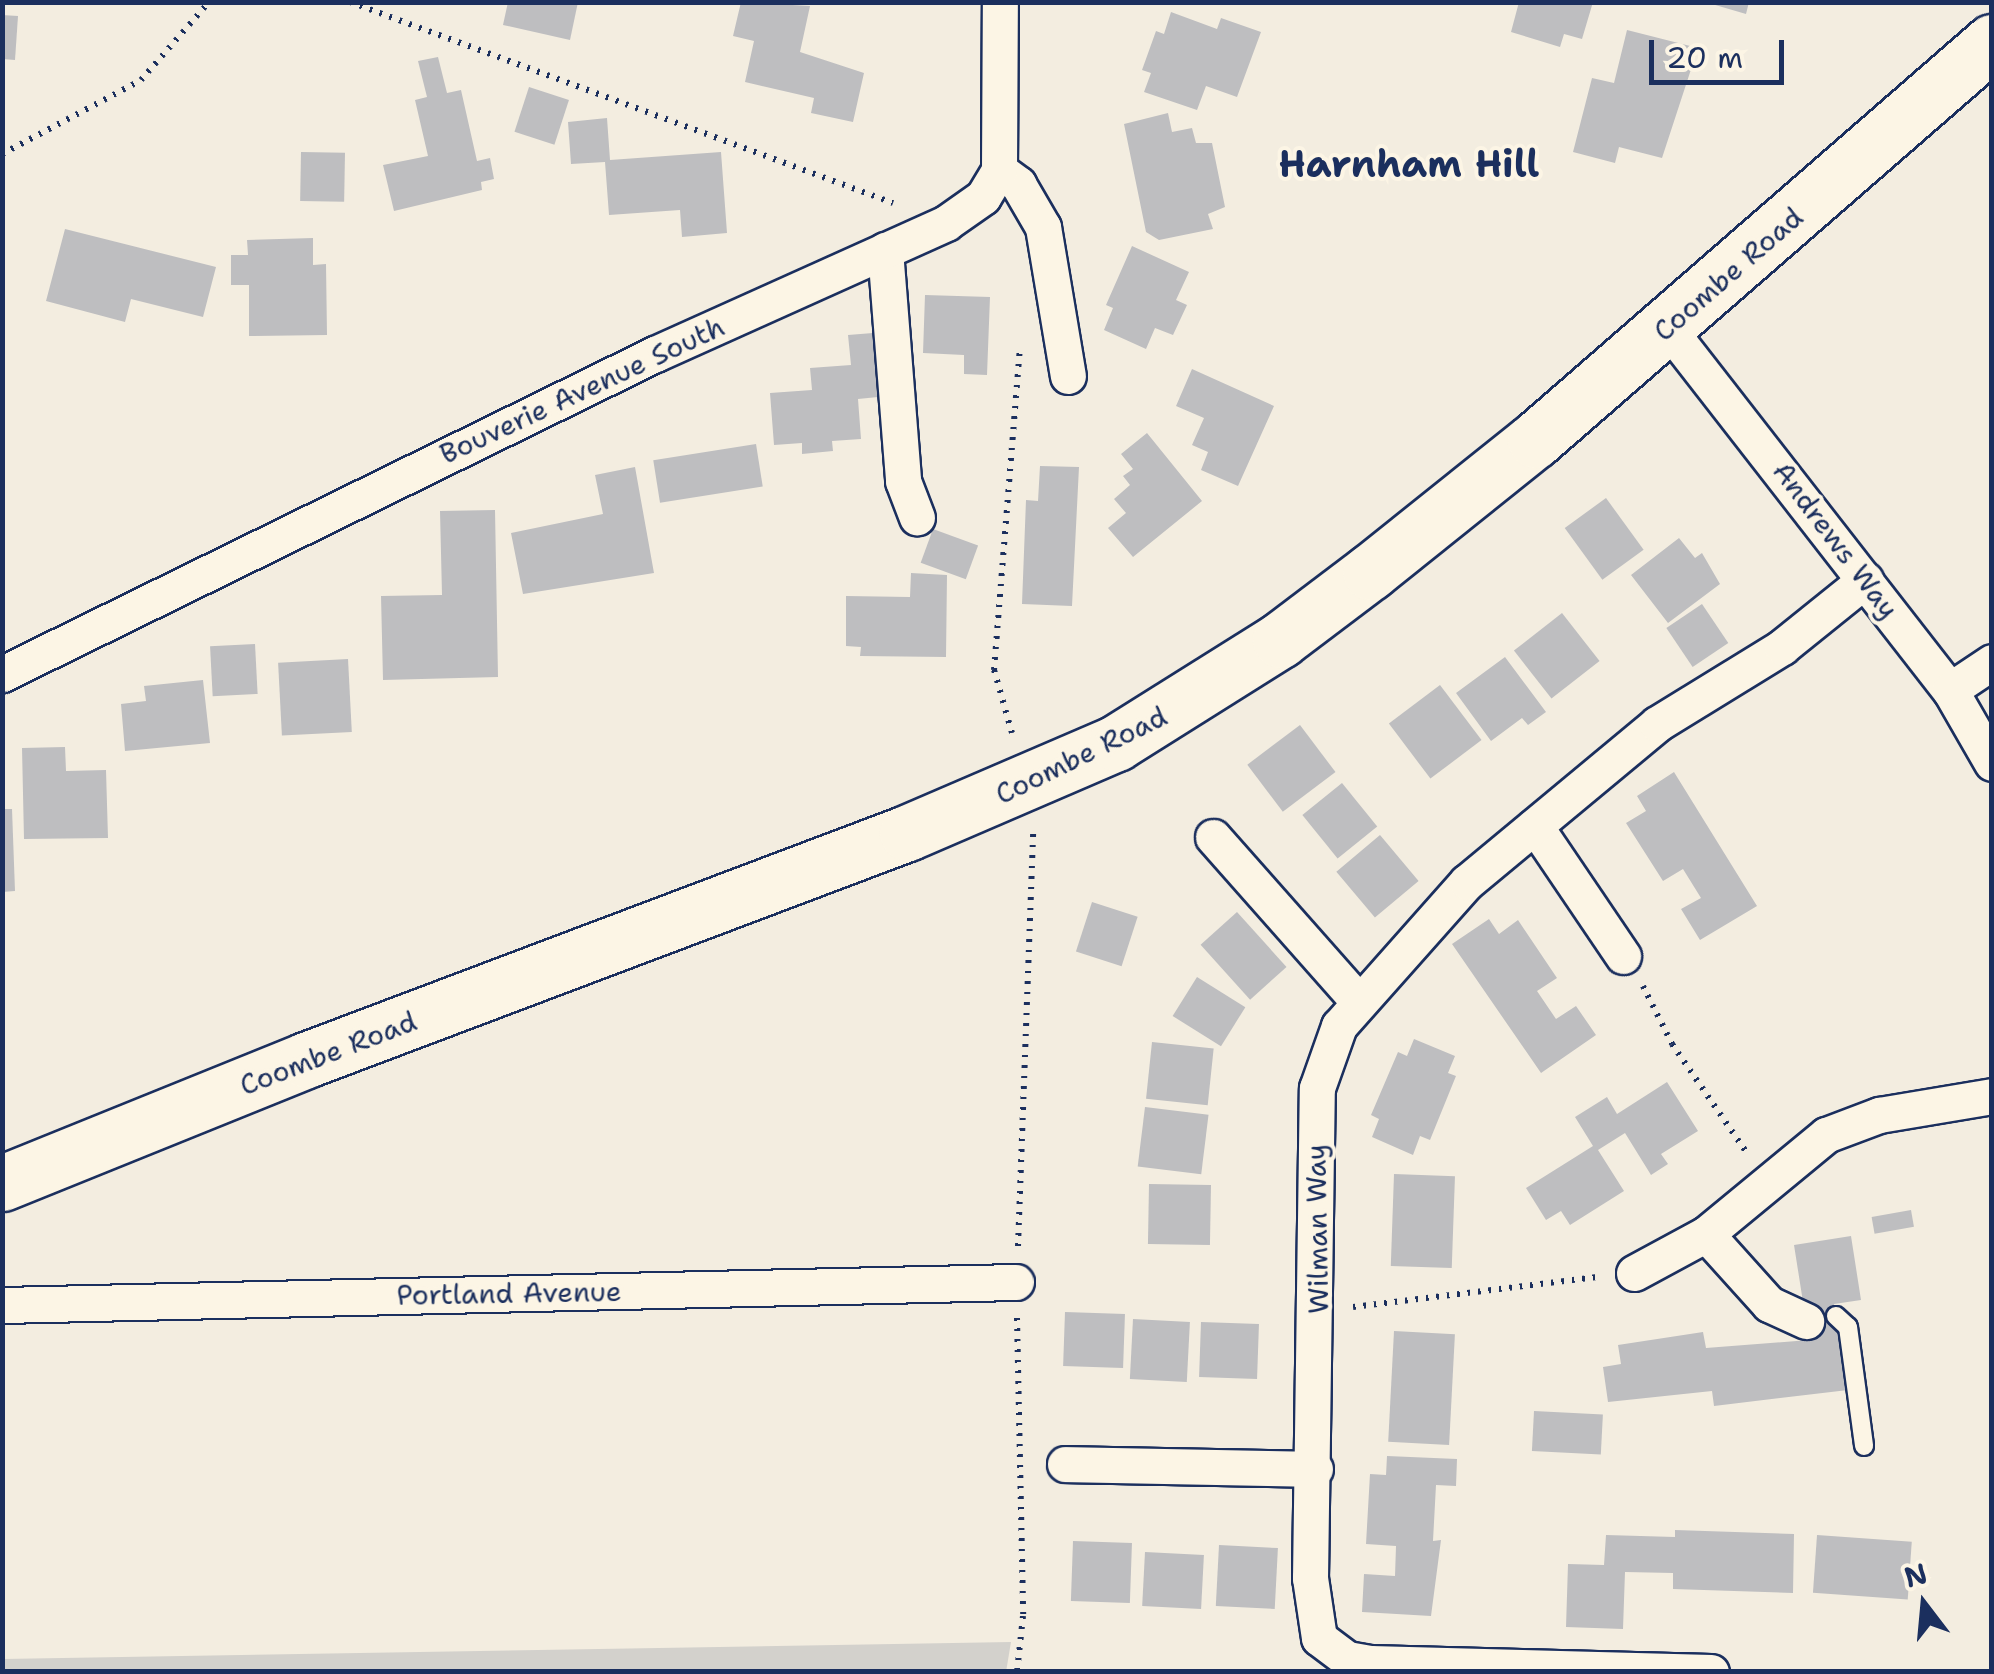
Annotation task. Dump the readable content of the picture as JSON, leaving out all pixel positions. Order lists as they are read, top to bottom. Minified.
{"streets":{"highway":["Coombe Road"],"street":["Bouverie Avenue South","Andrews Way","Wilman Way","Portland Avenue"]},"crossings":[["Coombe Road","Andrews Way"],["Andrews Way","Wilman Way"]],"districts":["Harnham Hill"],"scale_bar":"20 m","north":"top"}
